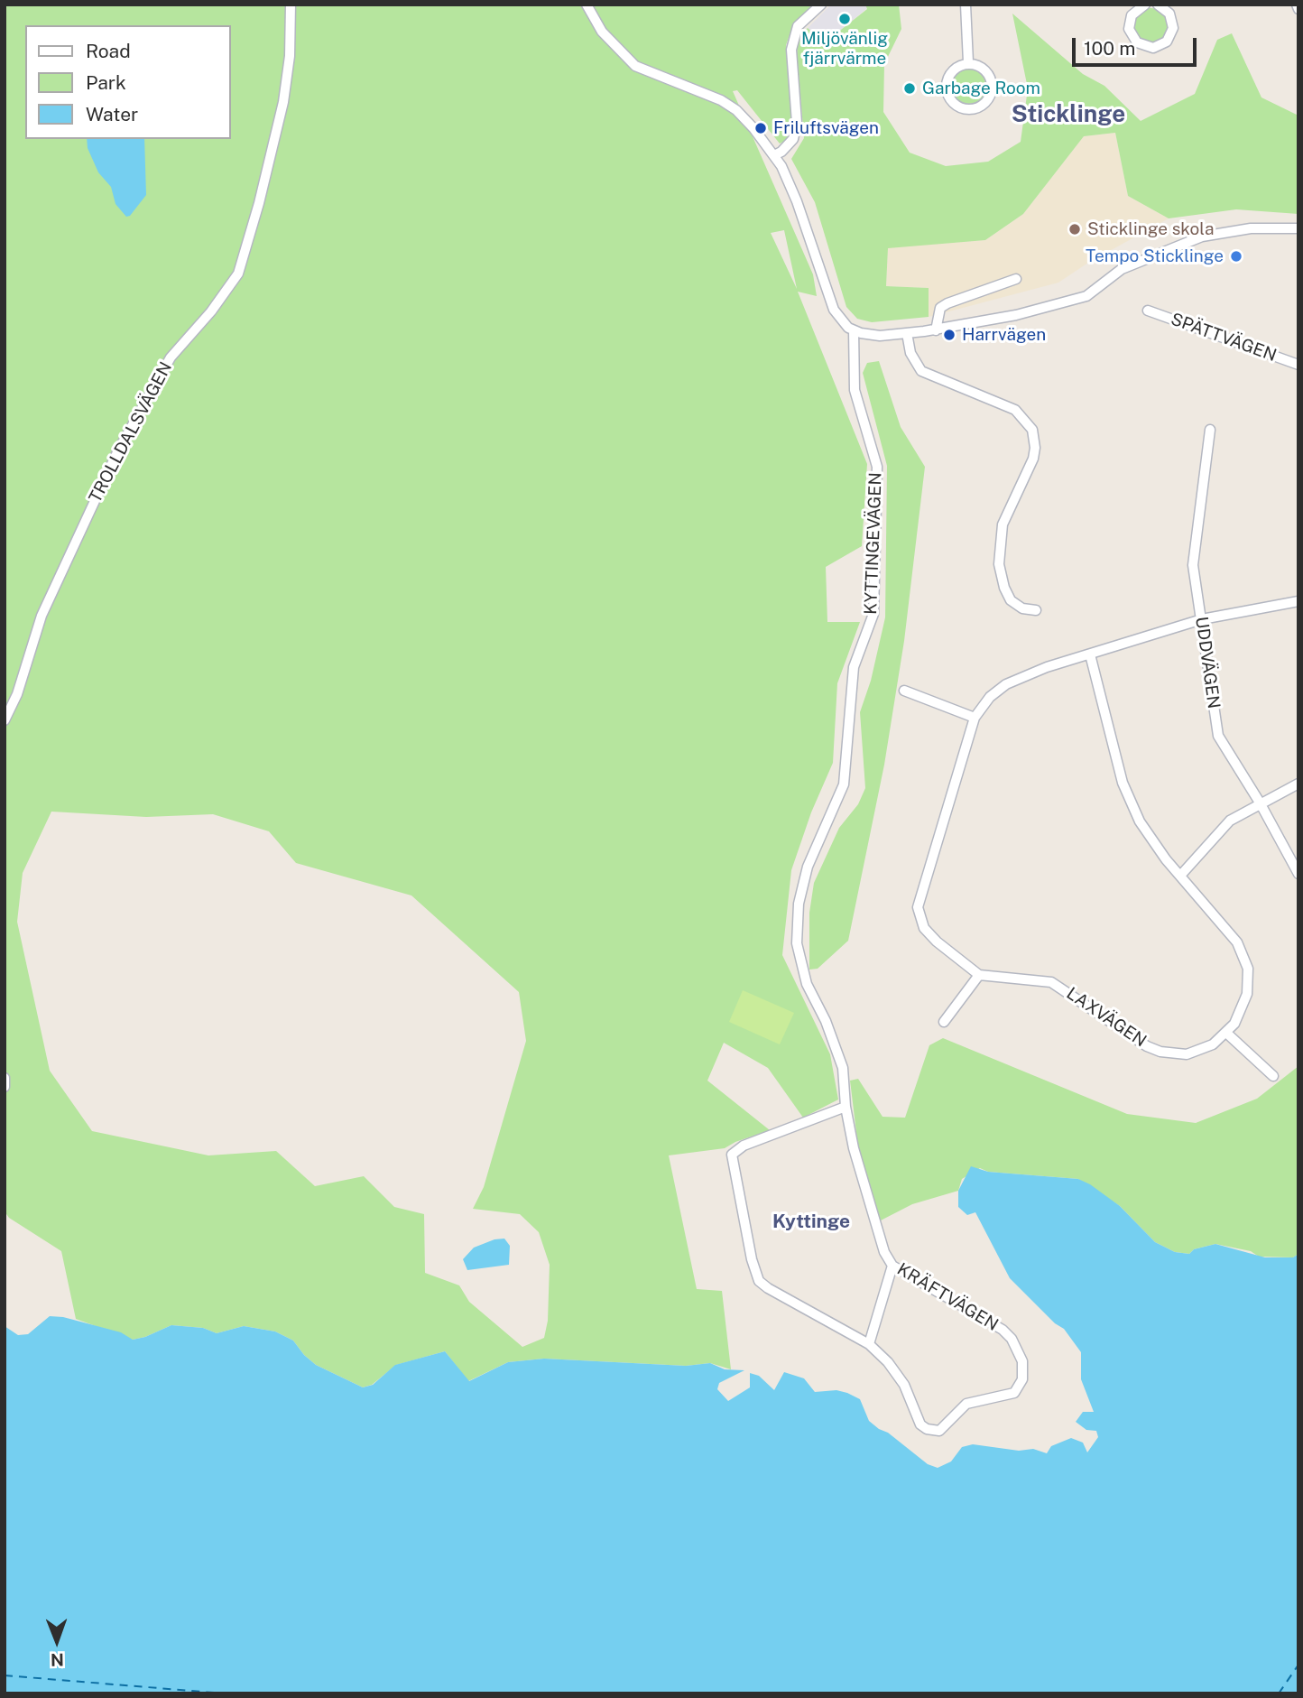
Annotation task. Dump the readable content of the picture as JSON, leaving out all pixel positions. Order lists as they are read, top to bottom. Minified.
{"streets":{"street":["SPÄTTVÄGEN","TROLLDALSVÄGEN","KYTTINGEVÄGEN","UDDVÄGEN","LAXVÄGEN","KRÄFTVÄGEN"]},"crossings":[["KYTTINGEVÄGEN","KRÄFTVÄGEN"]],"districts":["Sticklinge","Kyttinge"],"places":["Miljövänlig fjärrvärme","Garbage Room","Friluftsvägen","Sticklinge skola","Tempo Sticklinge","Harrvägen"],"legend":["Road","Park","Water"],"scale_bar":"100 m","north":"bottom"}
